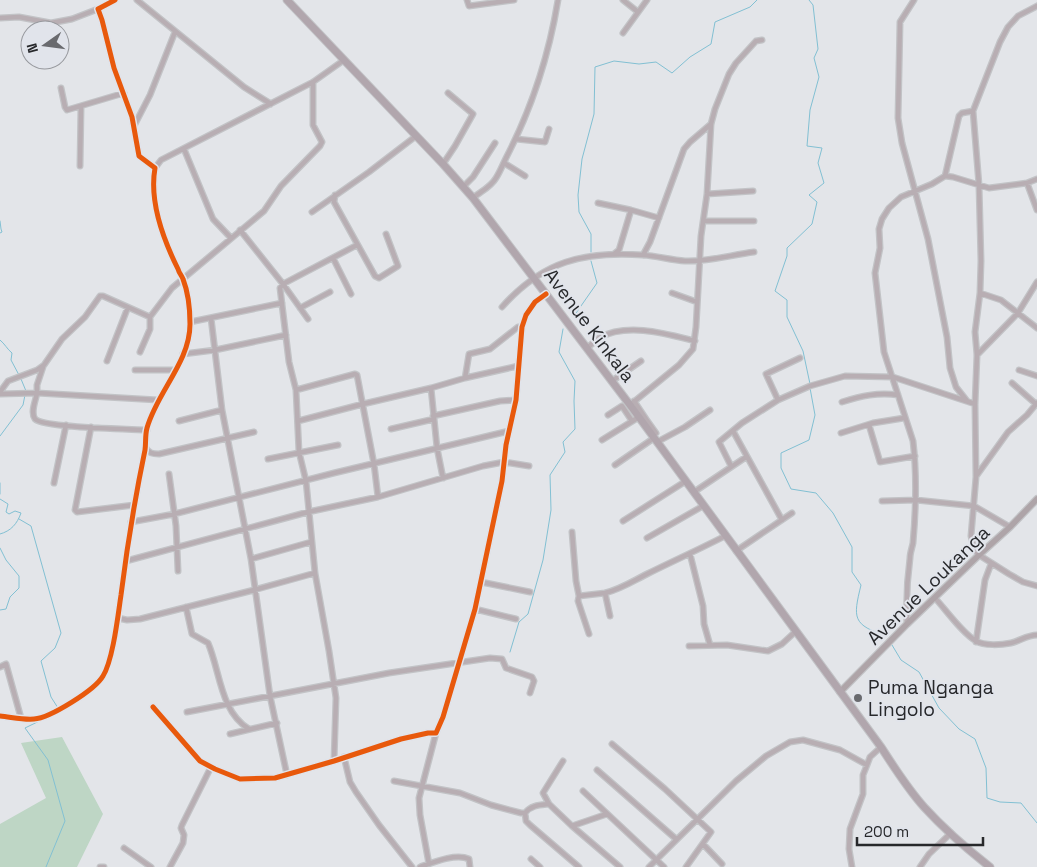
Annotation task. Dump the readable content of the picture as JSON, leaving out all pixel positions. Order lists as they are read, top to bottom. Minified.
{"streets":{"main road":["Avenue Kinkala","Avenue Loukanga"]},"crossings":[["Avenue Kinkala","Avenue Loukanga"]],"places":["Puma Nganga Lingolo"],"scale_bar":"200 m","north":"left"}
